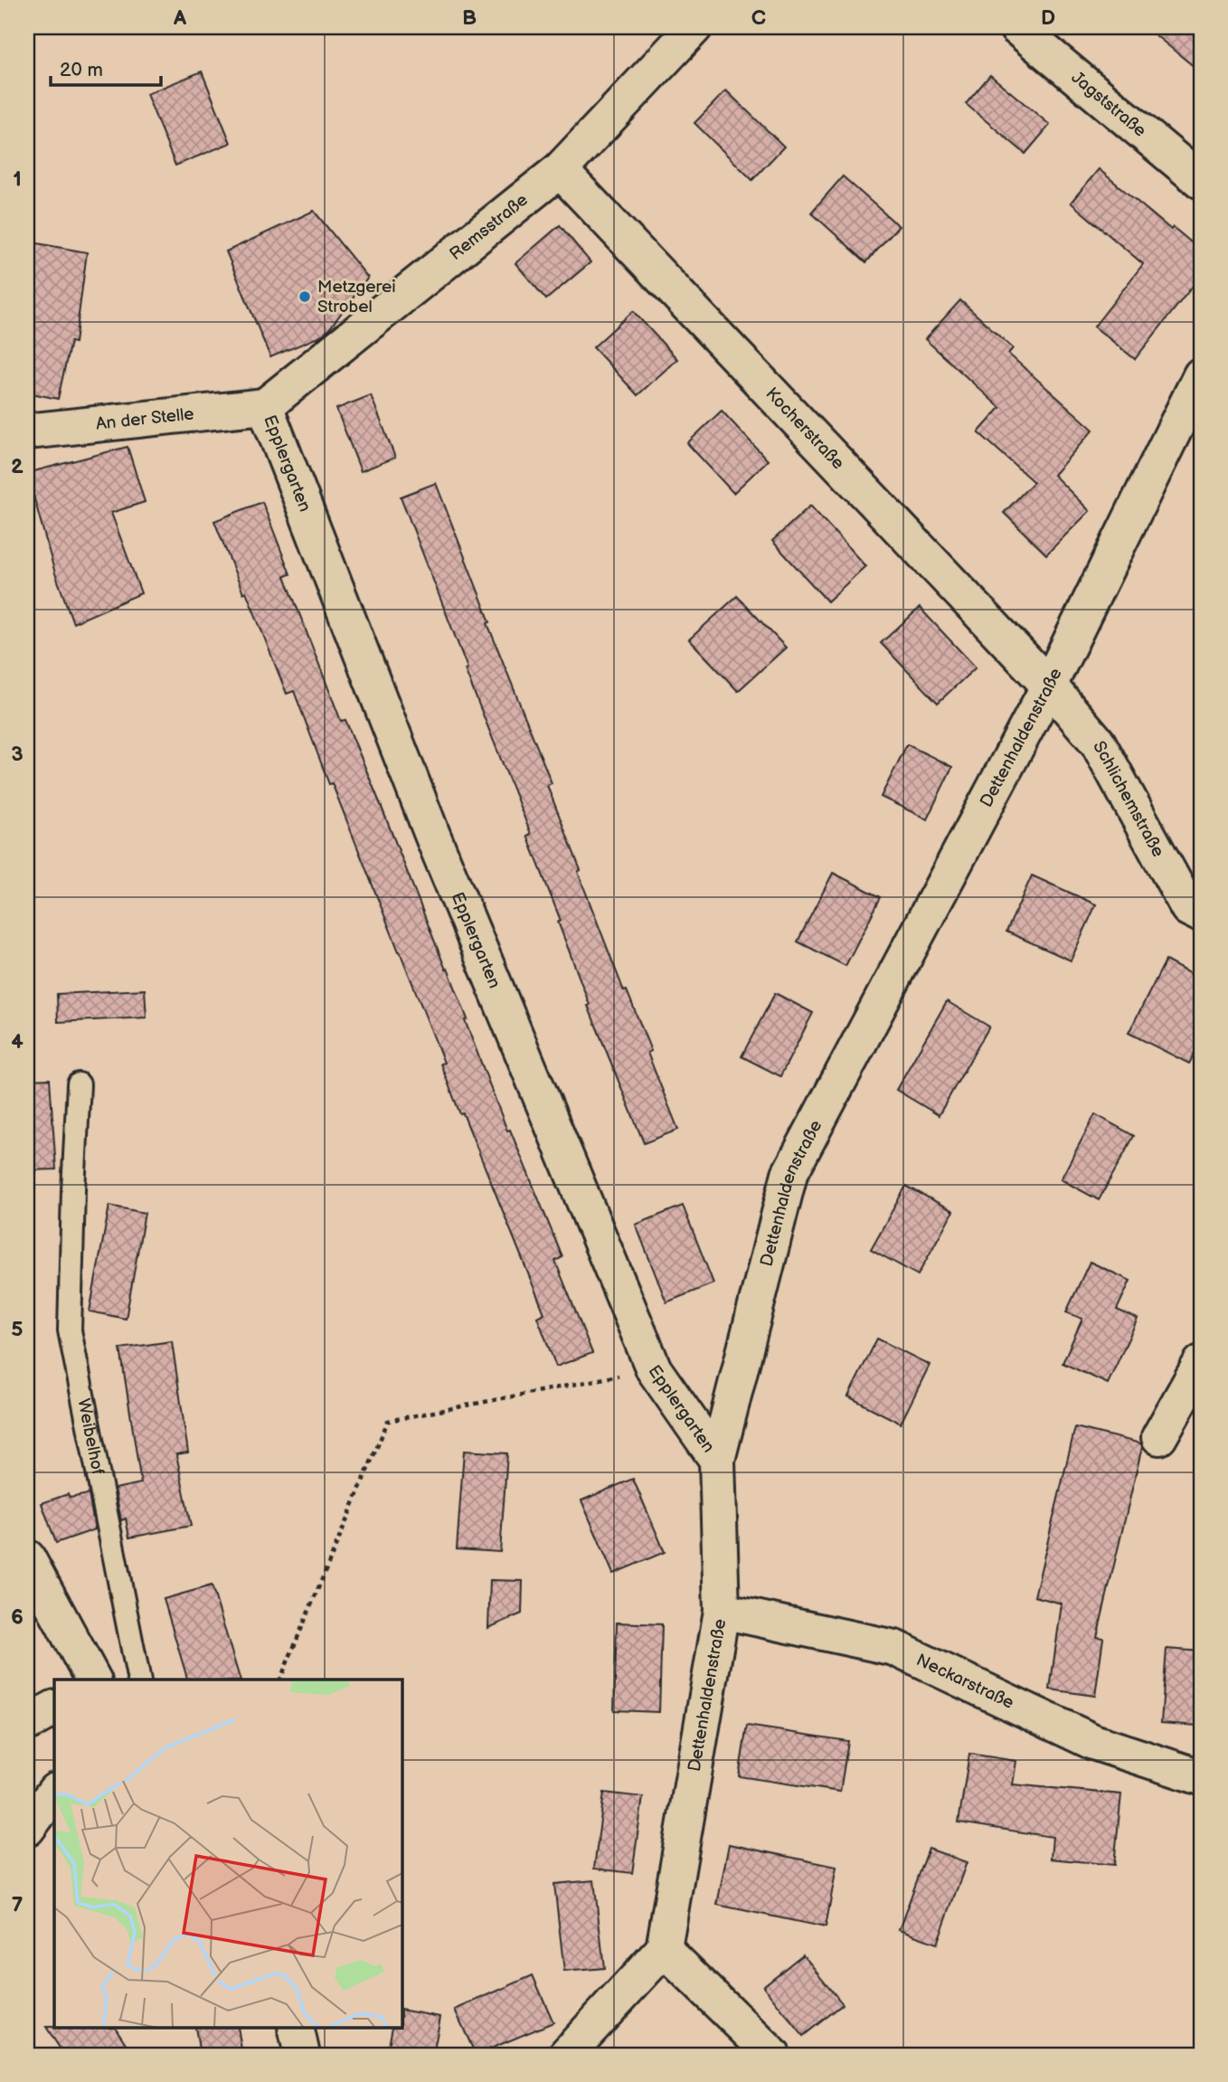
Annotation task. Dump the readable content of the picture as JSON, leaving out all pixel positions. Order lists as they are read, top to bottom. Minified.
{"streets":{"street":["Jagststraße","Remsstraße","An der Stelle","Kocherstraße","Epplergarten","Dettenhaldenstraße","Schlichemstraße","Neckarstraße"],"lane":["Weibelhof"]},"crossings":[["Remsstraße","An der Stelle"],["Remsstraße","Kocherstraße"],["Remsstraße","Epplergarten"],["An der Stelle","Epplergarten"],["Kocherstraße","Dettenhaldenstraße"],["Kocherstraße","Schlichemstraße"],["Epplergarten","Dettenhaldenstraße"],["Dettenhaldenstraße","Schlichemstraße"],["Dettenhaldenstraße","Neckarstraße"]],"places":["Metzgerei Strobel"],"scale_bar":"20 m","grid":{"columns":["A","B","C","D"],"rows":["1","2","3","4","5","6","7"]}}
